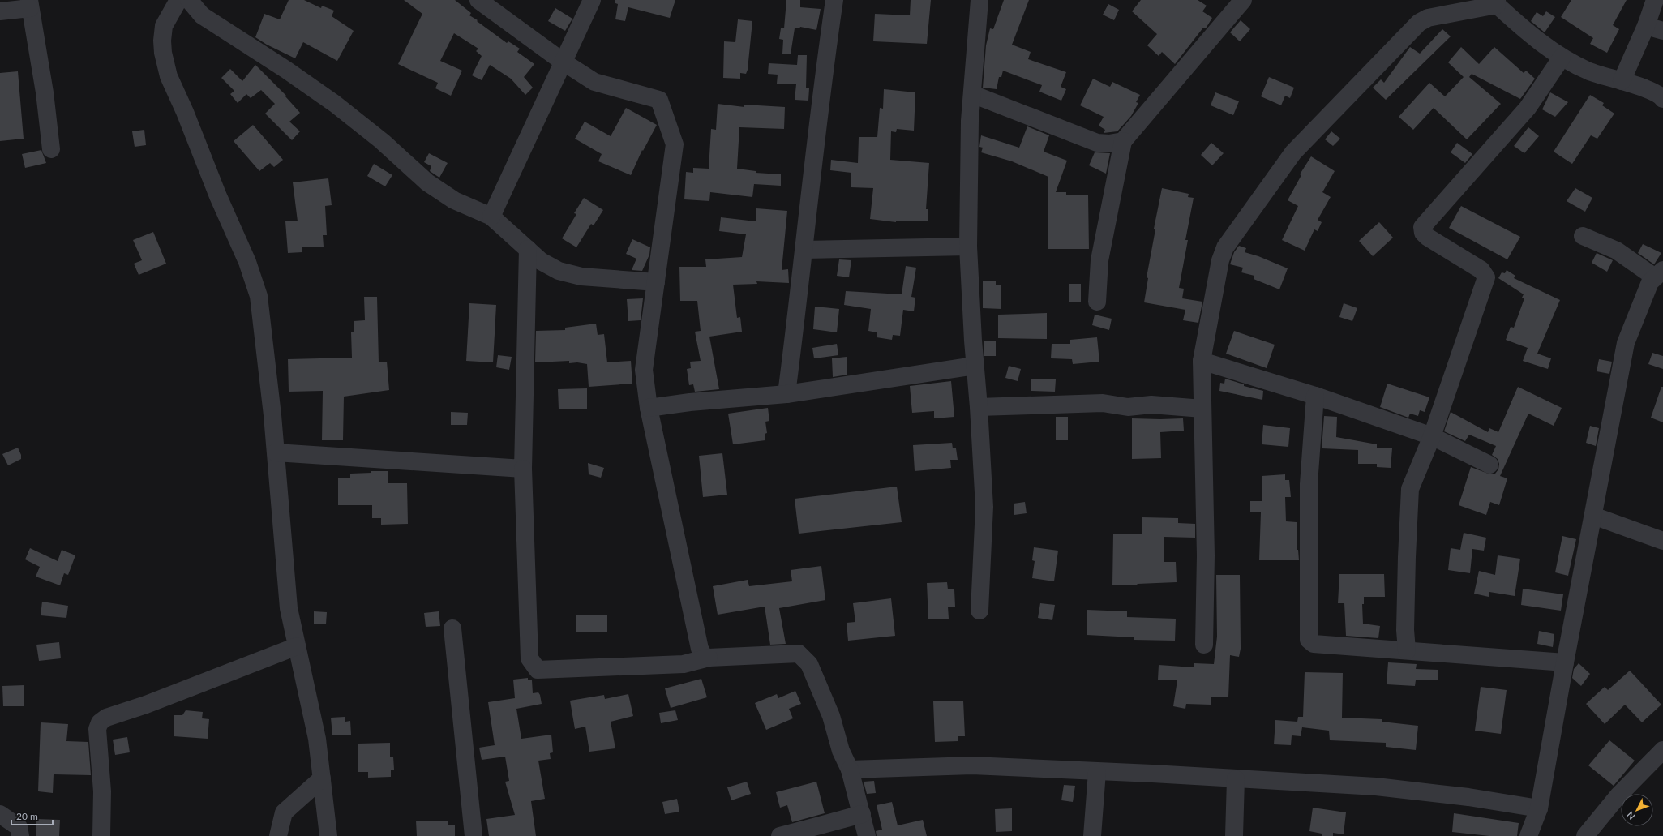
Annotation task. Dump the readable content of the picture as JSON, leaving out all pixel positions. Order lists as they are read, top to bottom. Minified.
{"scale_bar":"20 m","north":"bottom left"}
